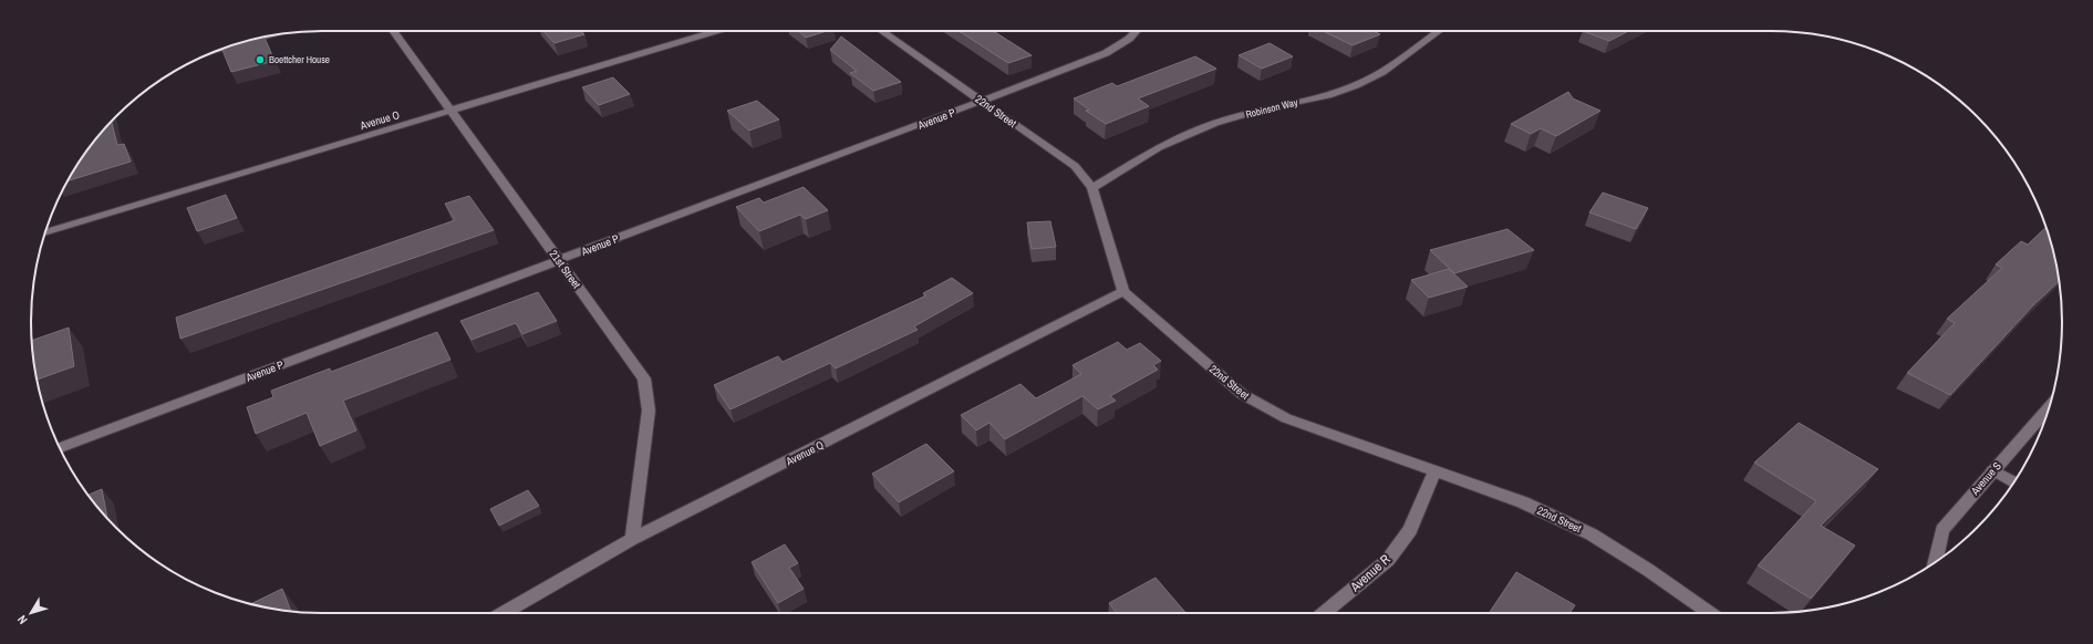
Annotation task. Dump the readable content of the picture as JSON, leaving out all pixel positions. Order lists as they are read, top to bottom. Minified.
{"streets":{"street":["Robinson Way","22nd Street","Avenue P","Avenue O","21st Street","Avenue Q","Avenue S","Avenue R"]},"crossings":[["Robinson Way","22nd Street"],["22nd Street","Avenue P"],["22nd Street","Avenue Q"],["22nd Street","Avenue R"],["Avenue P","21st Street"],["Avenue O","21st Street"],["21st Street","Avenue Q"]],"places":["Boettcher House"],"north":"bottom left"}
